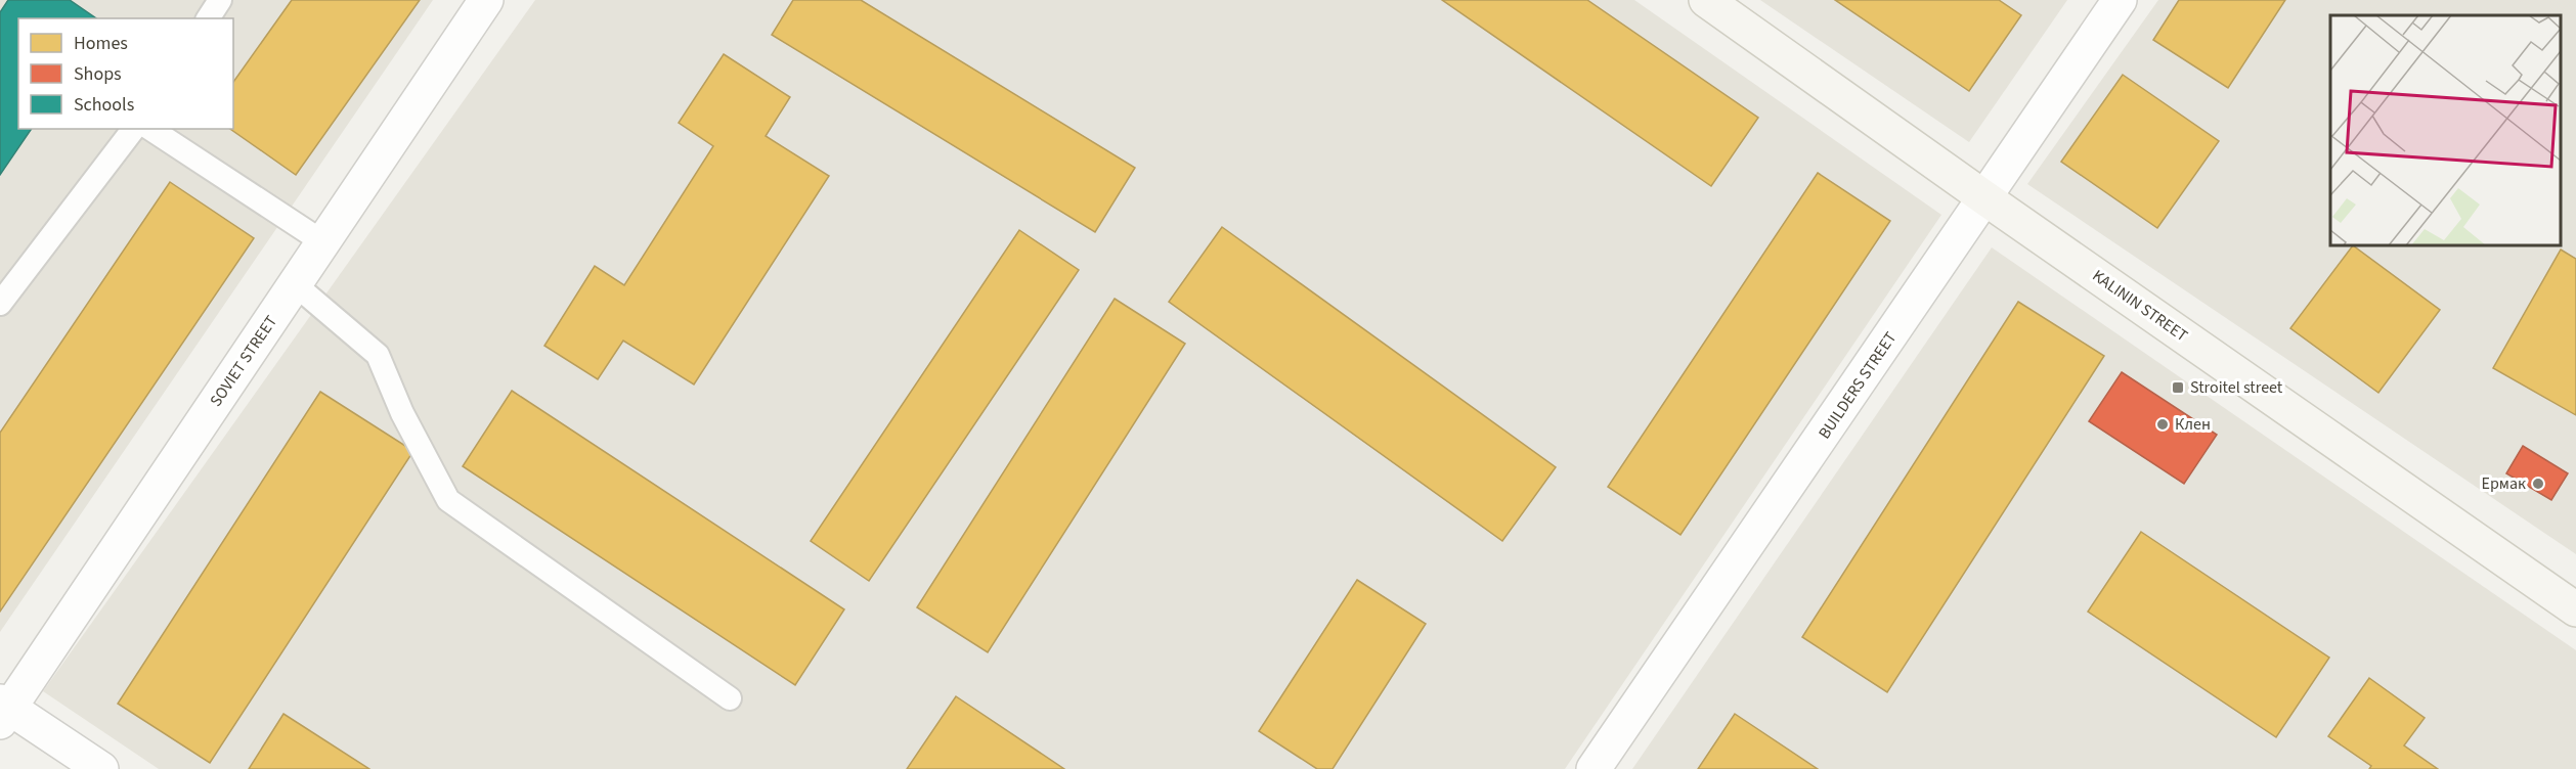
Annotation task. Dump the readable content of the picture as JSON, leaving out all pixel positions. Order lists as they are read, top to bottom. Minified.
{"streets":{"main road":["KALININ STREET"],"street":["SOVIET STREET","BUILDERS STREET"]},"crossings":[["KALININ STREET","BUILDERS STREET"]],"places":{"transit":["Stroitel street"],"other":["Клен","Ермак"]},"legend":["Homes","Shops","Schools"]}
